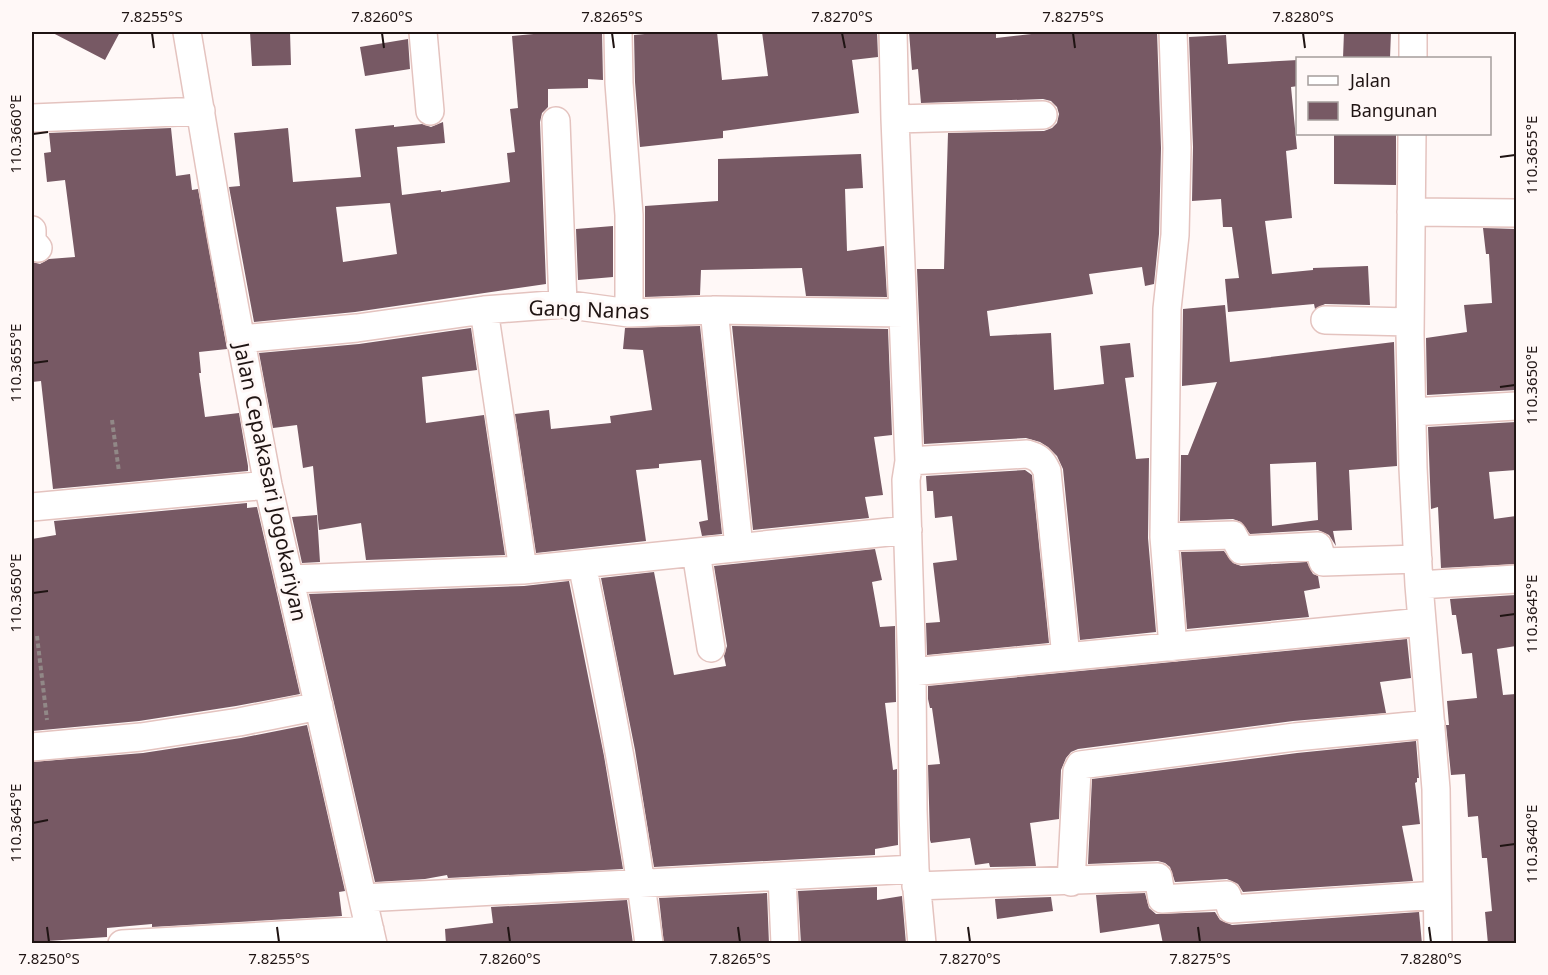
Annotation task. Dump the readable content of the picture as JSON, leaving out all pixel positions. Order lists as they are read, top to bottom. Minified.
{"streets":{"street":["Gang Nanas","Jalan Cepakasari Jogokariyan"]},"crossings":[["Gang Nanas","Jalan Cepakasari Jogokariyan"]],"legend":["Jalan","Bangunan"],"coordinates":["7.8255°S","7.8260°S","7.8265°S","7.8270°S","7.8275°S","7.8280°S","110.3660°E","110.3655°E","110.3650°E","110.3645°E","110.3640°E","7.8250°S"]}
